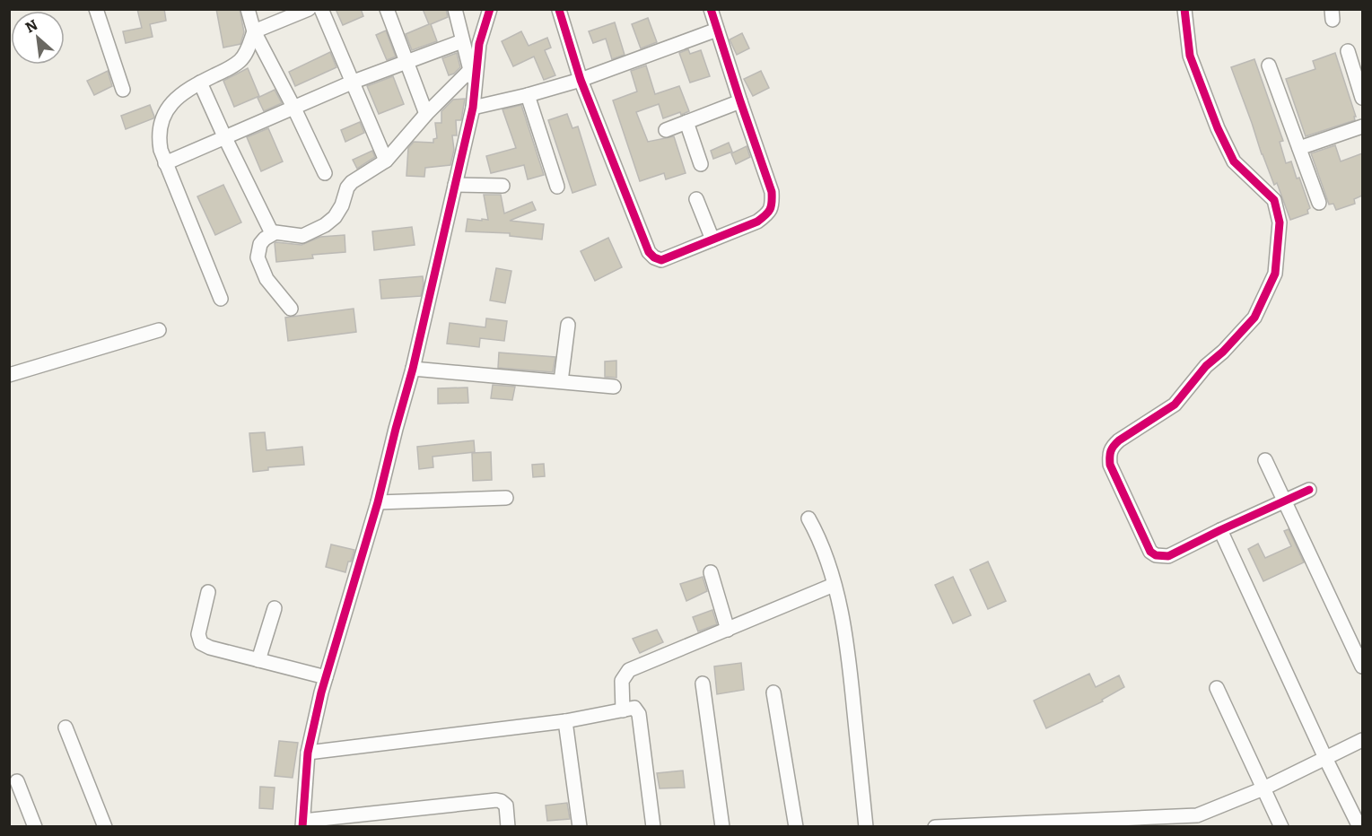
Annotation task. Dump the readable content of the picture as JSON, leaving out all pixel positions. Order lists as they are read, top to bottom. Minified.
{"north":"top left"}
